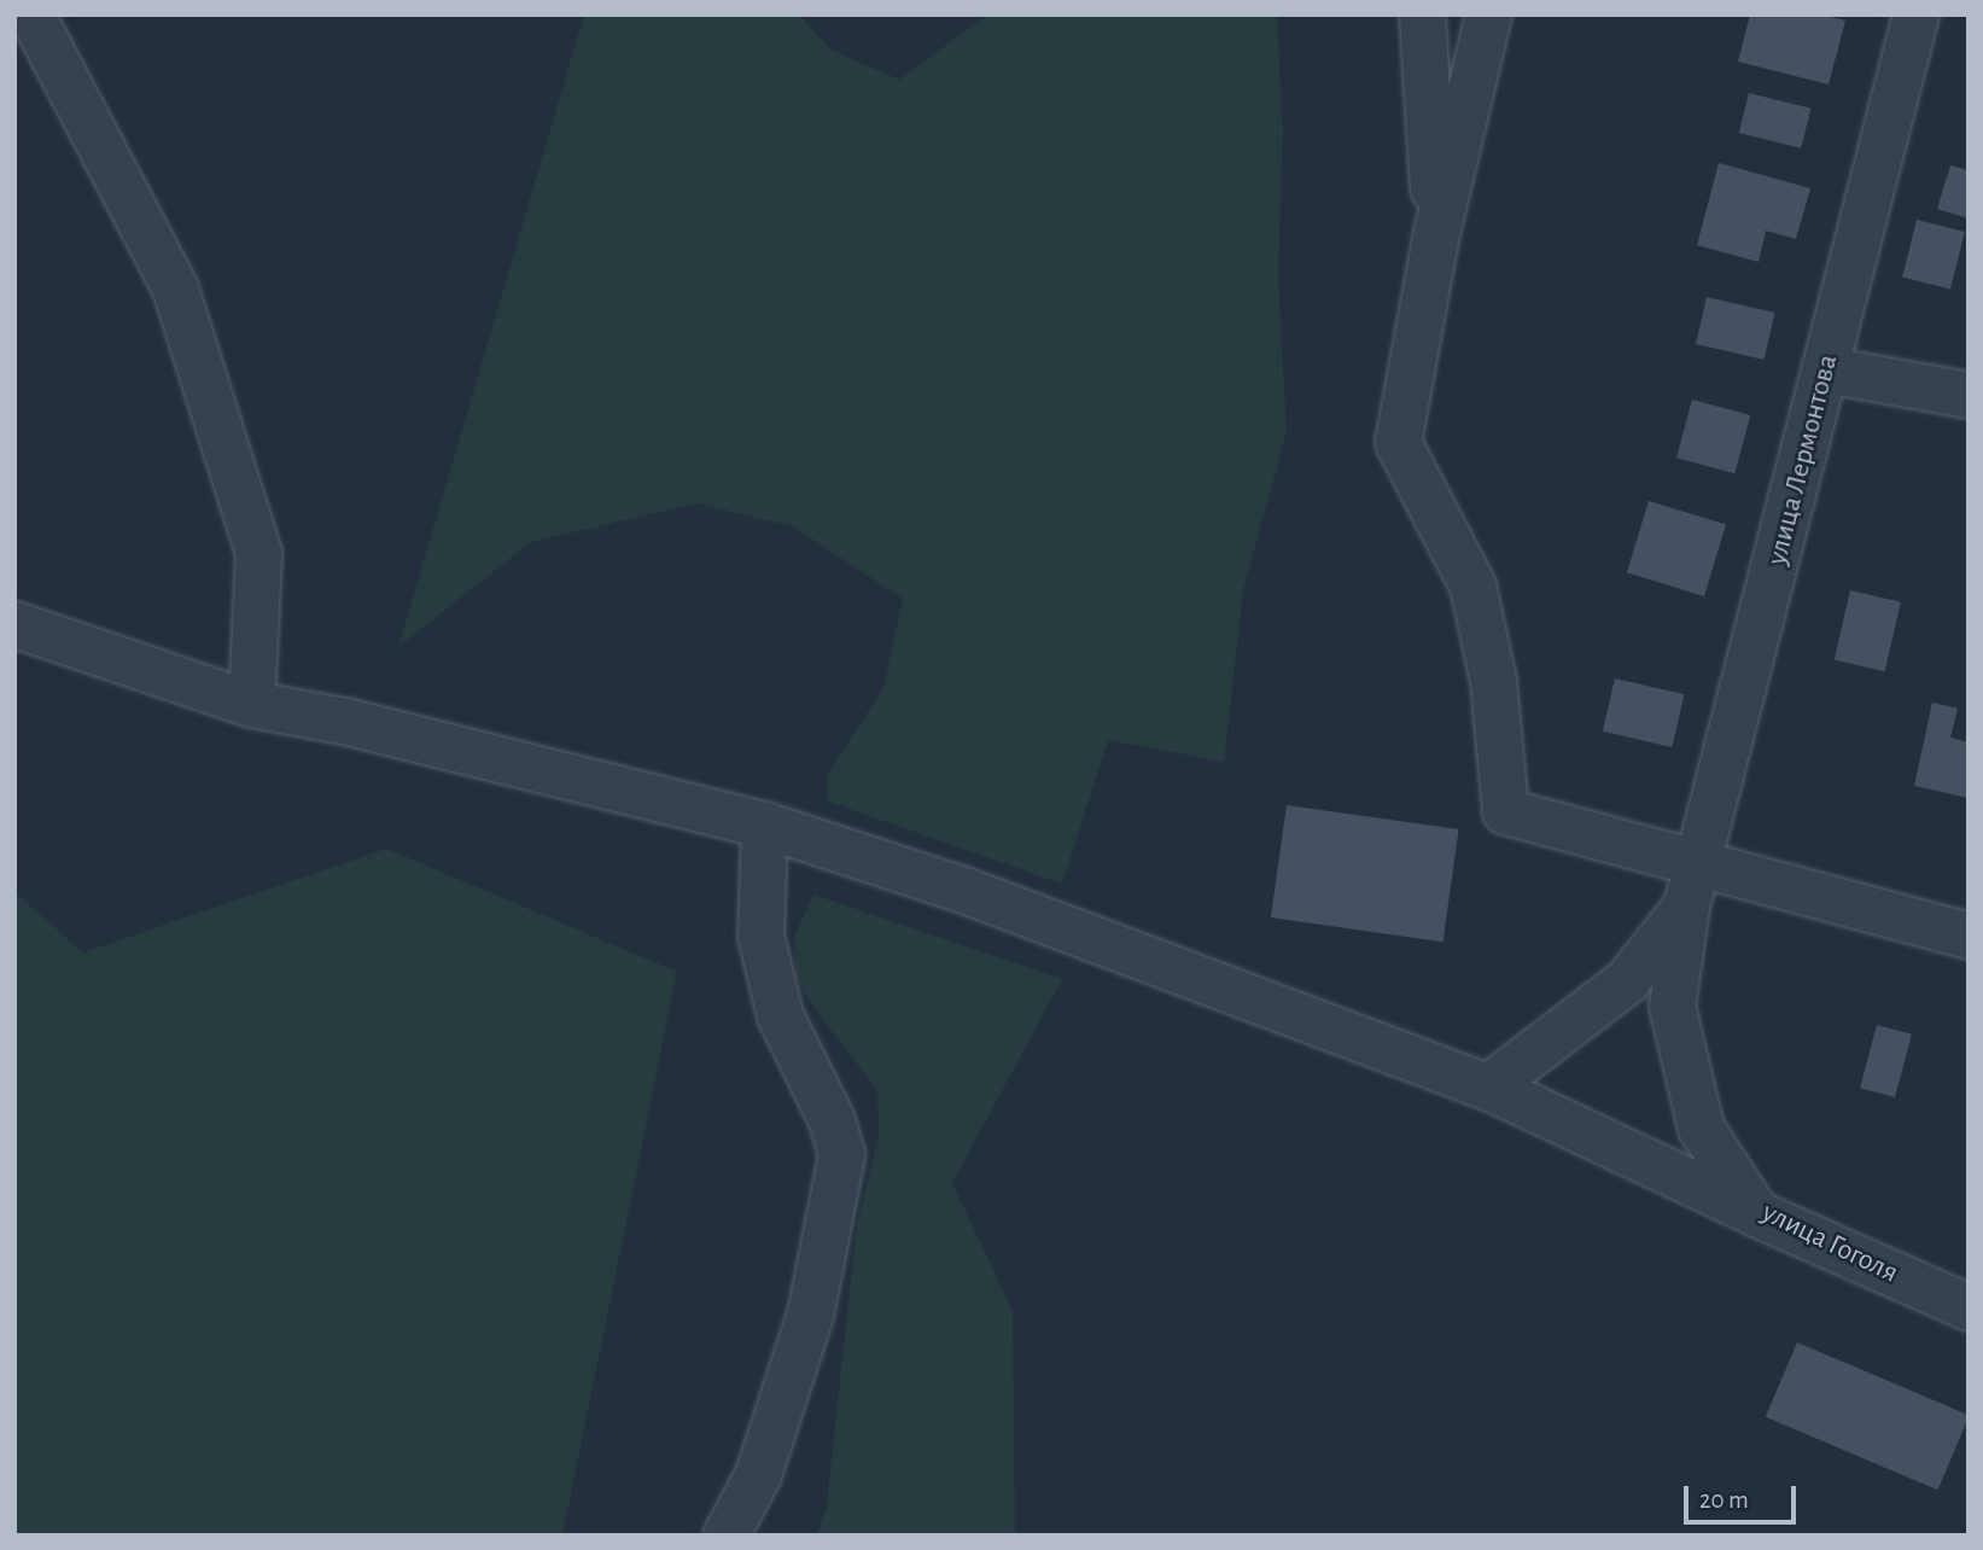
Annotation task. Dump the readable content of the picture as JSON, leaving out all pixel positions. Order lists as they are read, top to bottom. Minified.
{"streets":{"street":["улица Лермонтова","улица Гоголя"]},"crossings":[["улица Лермонтова","улица Гоголя"]],"scale_bar":"20 m"}
